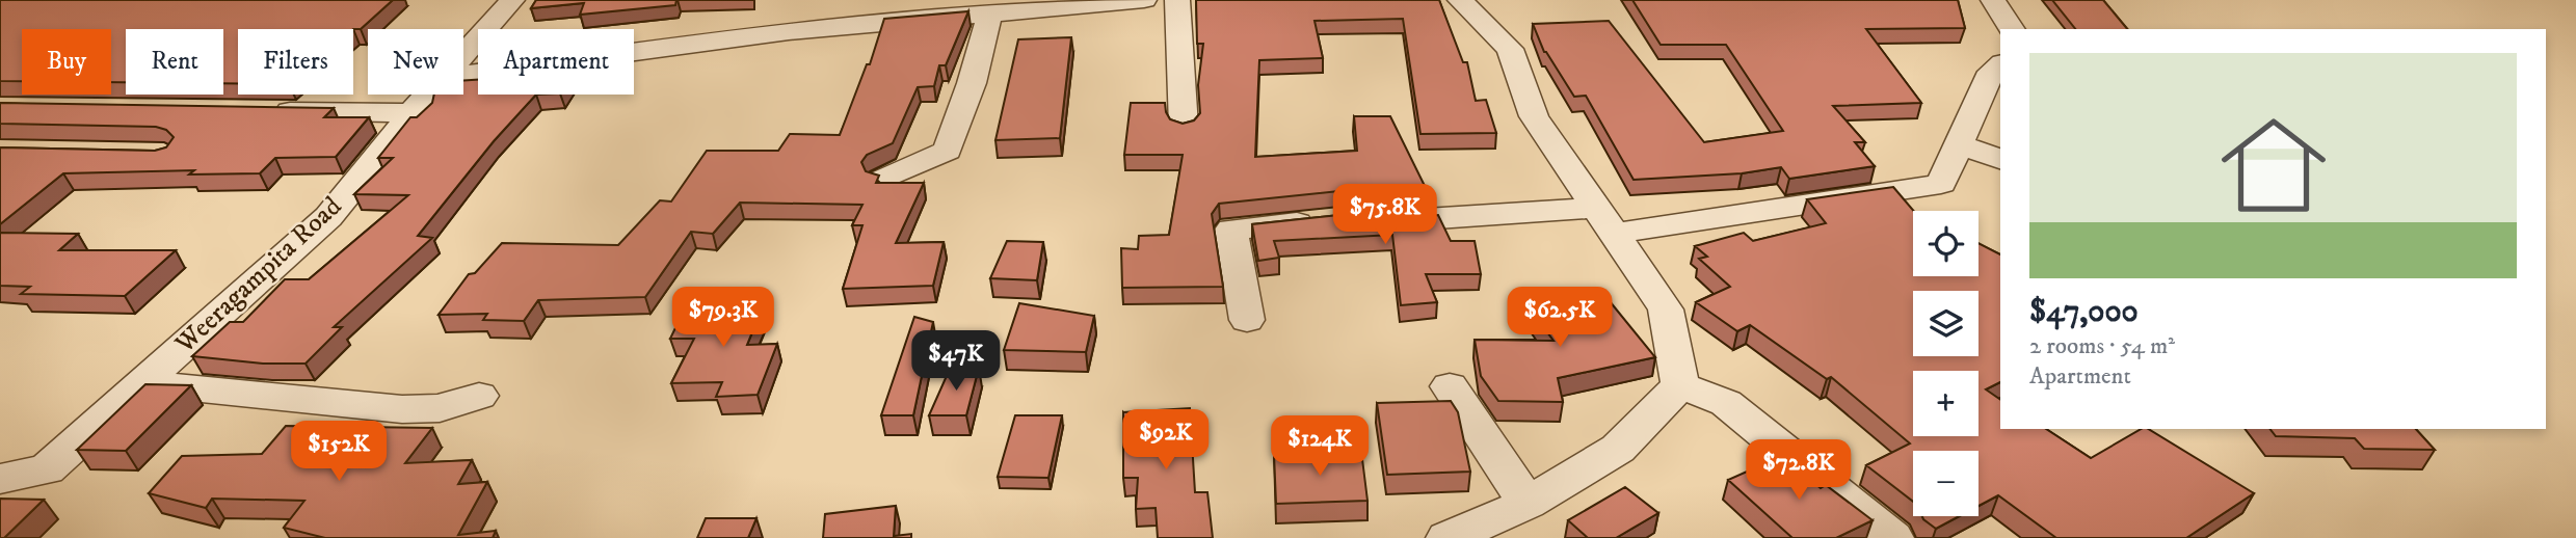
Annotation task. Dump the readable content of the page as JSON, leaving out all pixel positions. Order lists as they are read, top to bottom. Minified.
{"streets":{"street":["Weeragampita Road"]},"page":{"chip":["Buy","Rent","Filters","New","Apartment"],"list":[{"name":"$47,000","note":"2 rooms · 54 m² · Apartment"}],"price":["$75.8K","$79.3K","$62.5K","$47K","$92K","$124K","$152K","$72.8K"],"map_buttons":["+","−"]}}
